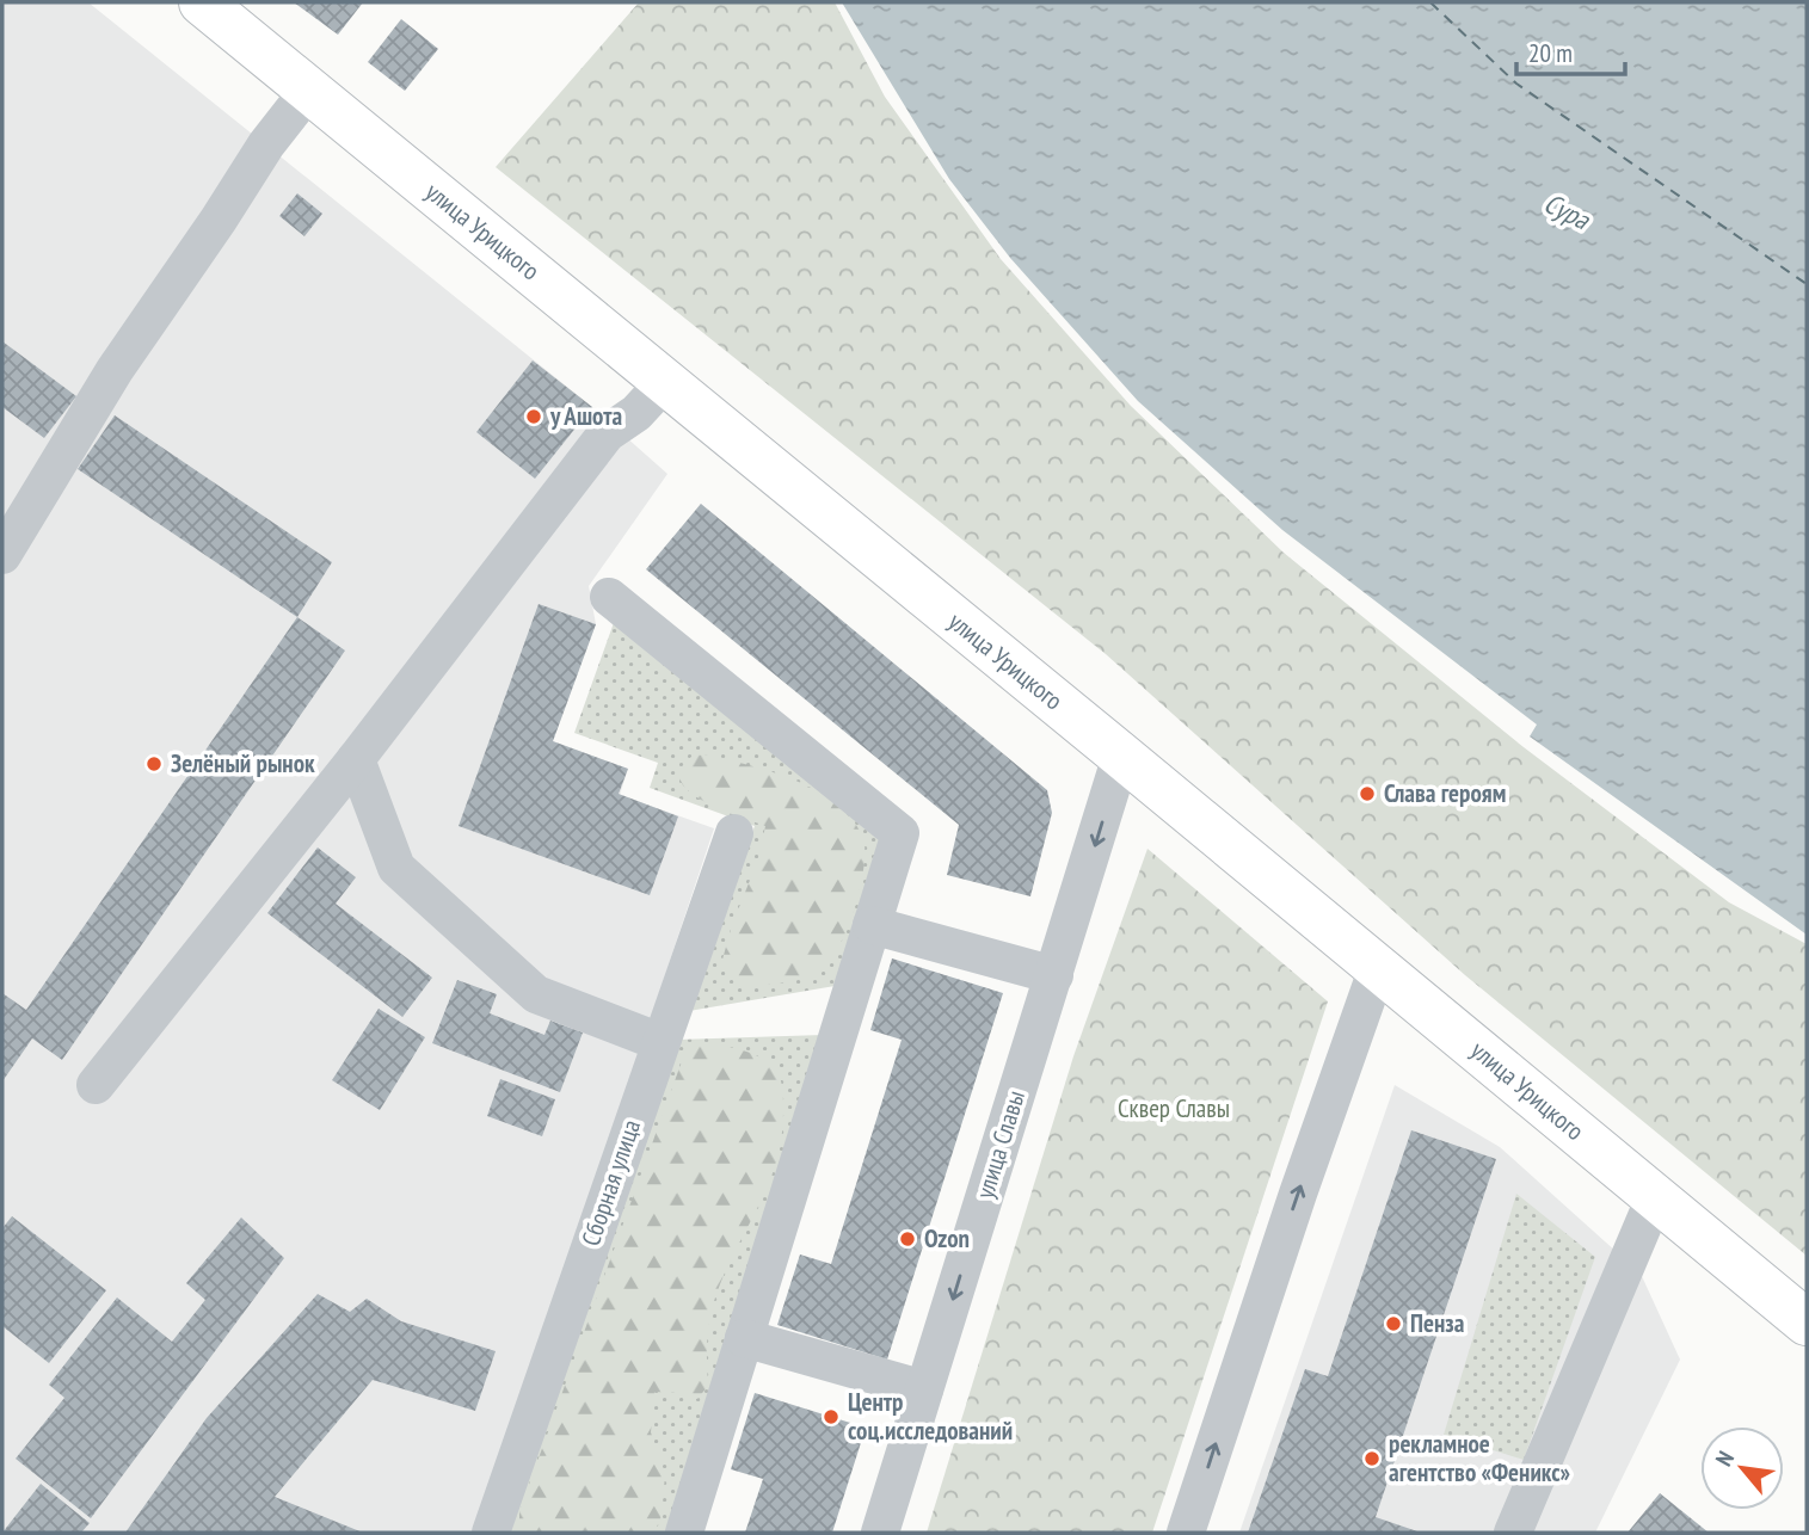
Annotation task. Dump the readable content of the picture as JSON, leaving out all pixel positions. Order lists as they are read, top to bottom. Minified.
{"streets":{"main road":["улица Урицкого"],"street":["улица Славы","Сборная улица"]},"crossings":[["улица Урицкого","улица Славы"]],"water":["Сура"],"parks":["Сквер Славы"],"places":["у Ашота","Зелёный рынок","Слава героям","Ozon","Пенза","Центр соц.исследований","рекламное агентство «Феникс»"],"scale_bar":"20 m","north":"top left"}
